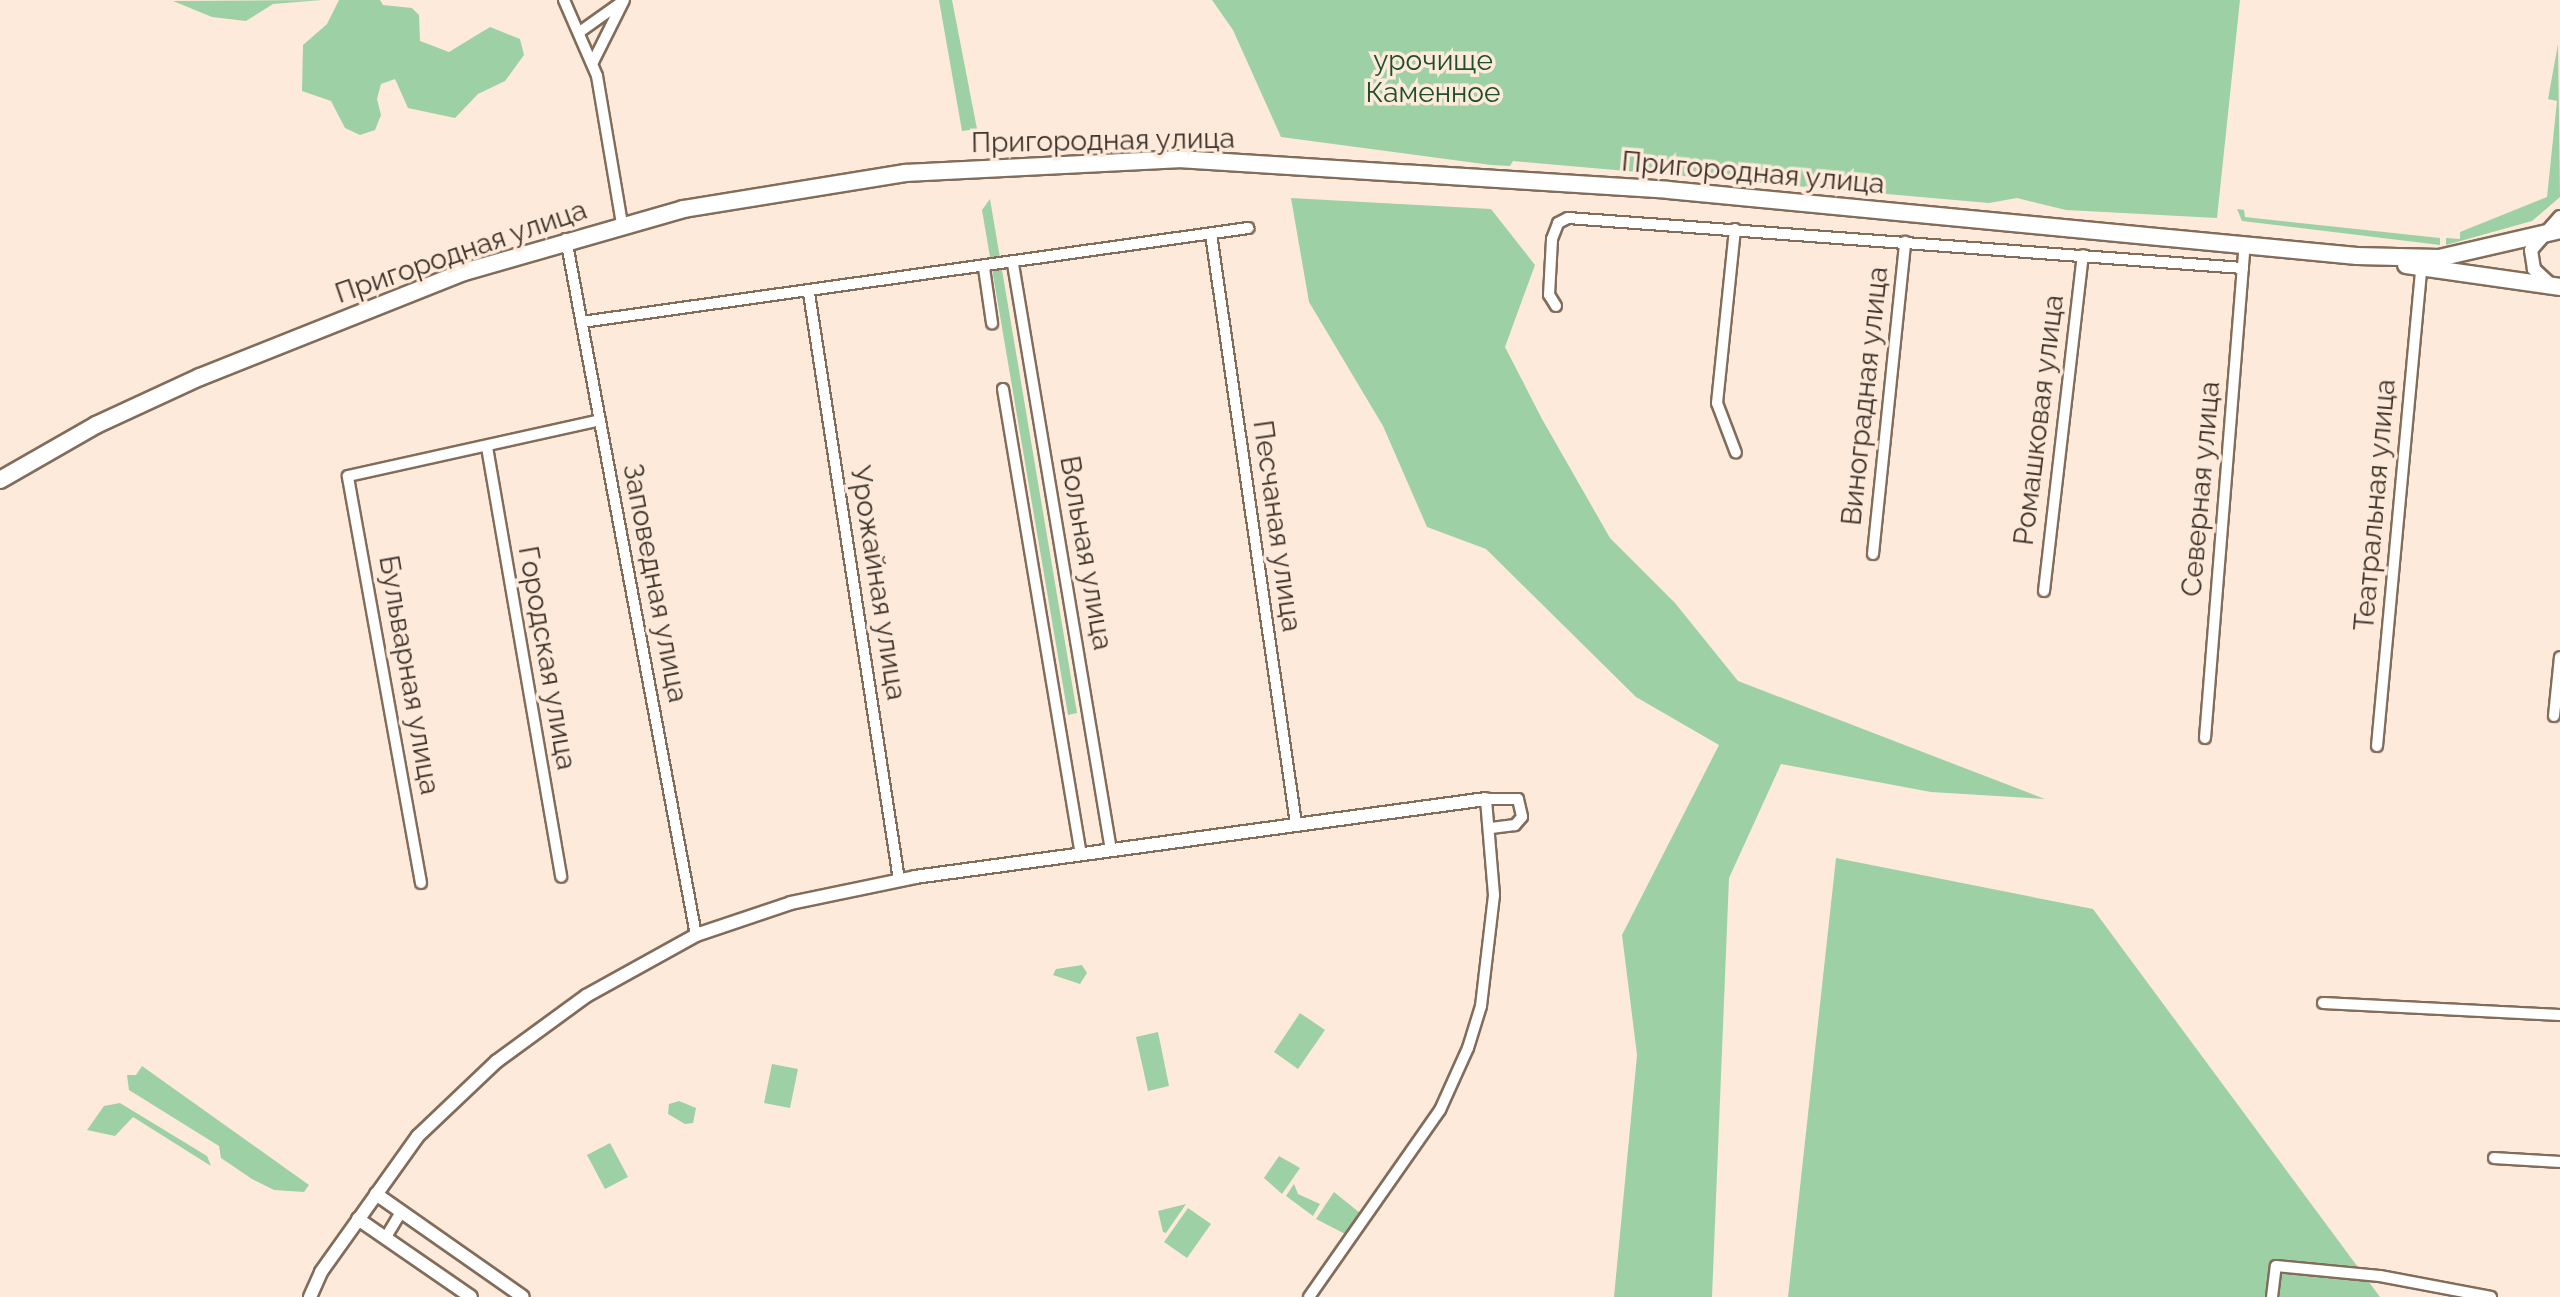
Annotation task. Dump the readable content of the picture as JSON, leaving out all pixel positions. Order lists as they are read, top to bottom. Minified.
{"streets":{"main road":["Пригородная улица"],"street":["Виноградная улица","Ромашковая улица","Северная улица","Театральная улица","Песчаная улица","Вольная улица","Заповедная улица","Урожайная улица","Городская улица","Бульварная улица"]},"crossings":[["Пригородная улица","Виноградная улица"],["Пригородная улица","Ромашковая улица"],["Пригородная улица","Северная улица"],["Пригородная улица","Театральная улица"],["Пригородная улица","Заповедная улица"],["Городская улица","Бульварная улица"]],"parks":["урочище Каменное"]}
